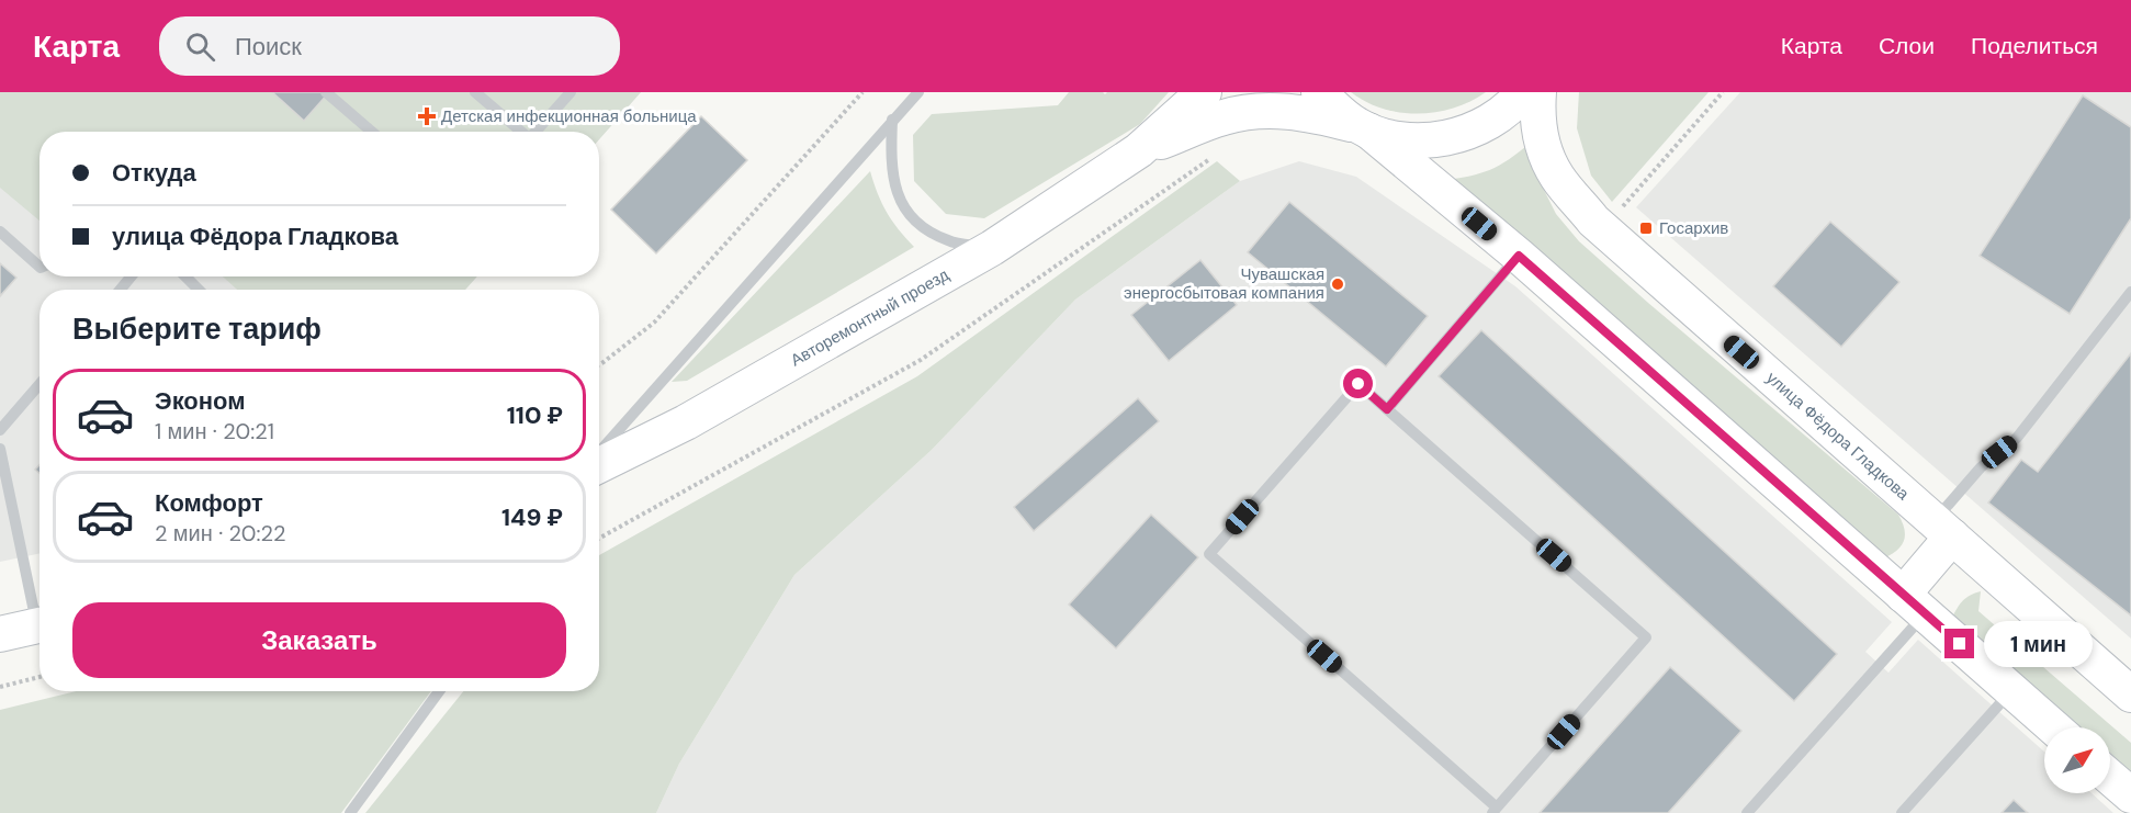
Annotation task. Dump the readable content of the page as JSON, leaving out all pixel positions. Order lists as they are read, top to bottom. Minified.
{"streets":{"main road":["Авторемонтный проезд","улица Фёдора Гладкова"]},"places":{"health":["Детская инфекционная больница"],"transit":["Госархив"],"other":["Чувашская энергосбытовая компания"]},"north":"top right","page":{"header":"Карта","search":"Поиск","nav":["Карта","Слои","Поделиться"],"banner":["Откуда","улица Фёдора Гладкова"],"heading":"Выберите тариф","list":[{"name":"Эконом","note":"1 мин · 20:21","value":"110 ₽"},{"name":"Комфорт","note":"2 мин · 20:22","value":"149 ₽"}],"buttons":"Заказать","bubble":"1 мин"}}
